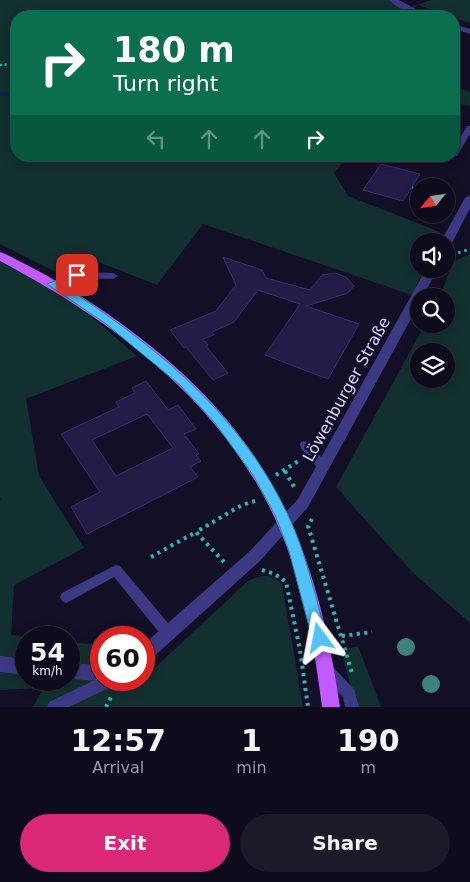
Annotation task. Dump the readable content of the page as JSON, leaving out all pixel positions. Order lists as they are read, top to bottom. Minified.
{"streets":{"street":["Löwenburger Straße"]},"north":"bottom left","page":{"turn":["180 m","Turn right"],"speed":"54 km/h","limit":"60","eta":["12:57","Arrival","1","min","190","m"],"buttons":["Exit","Share"]}}
